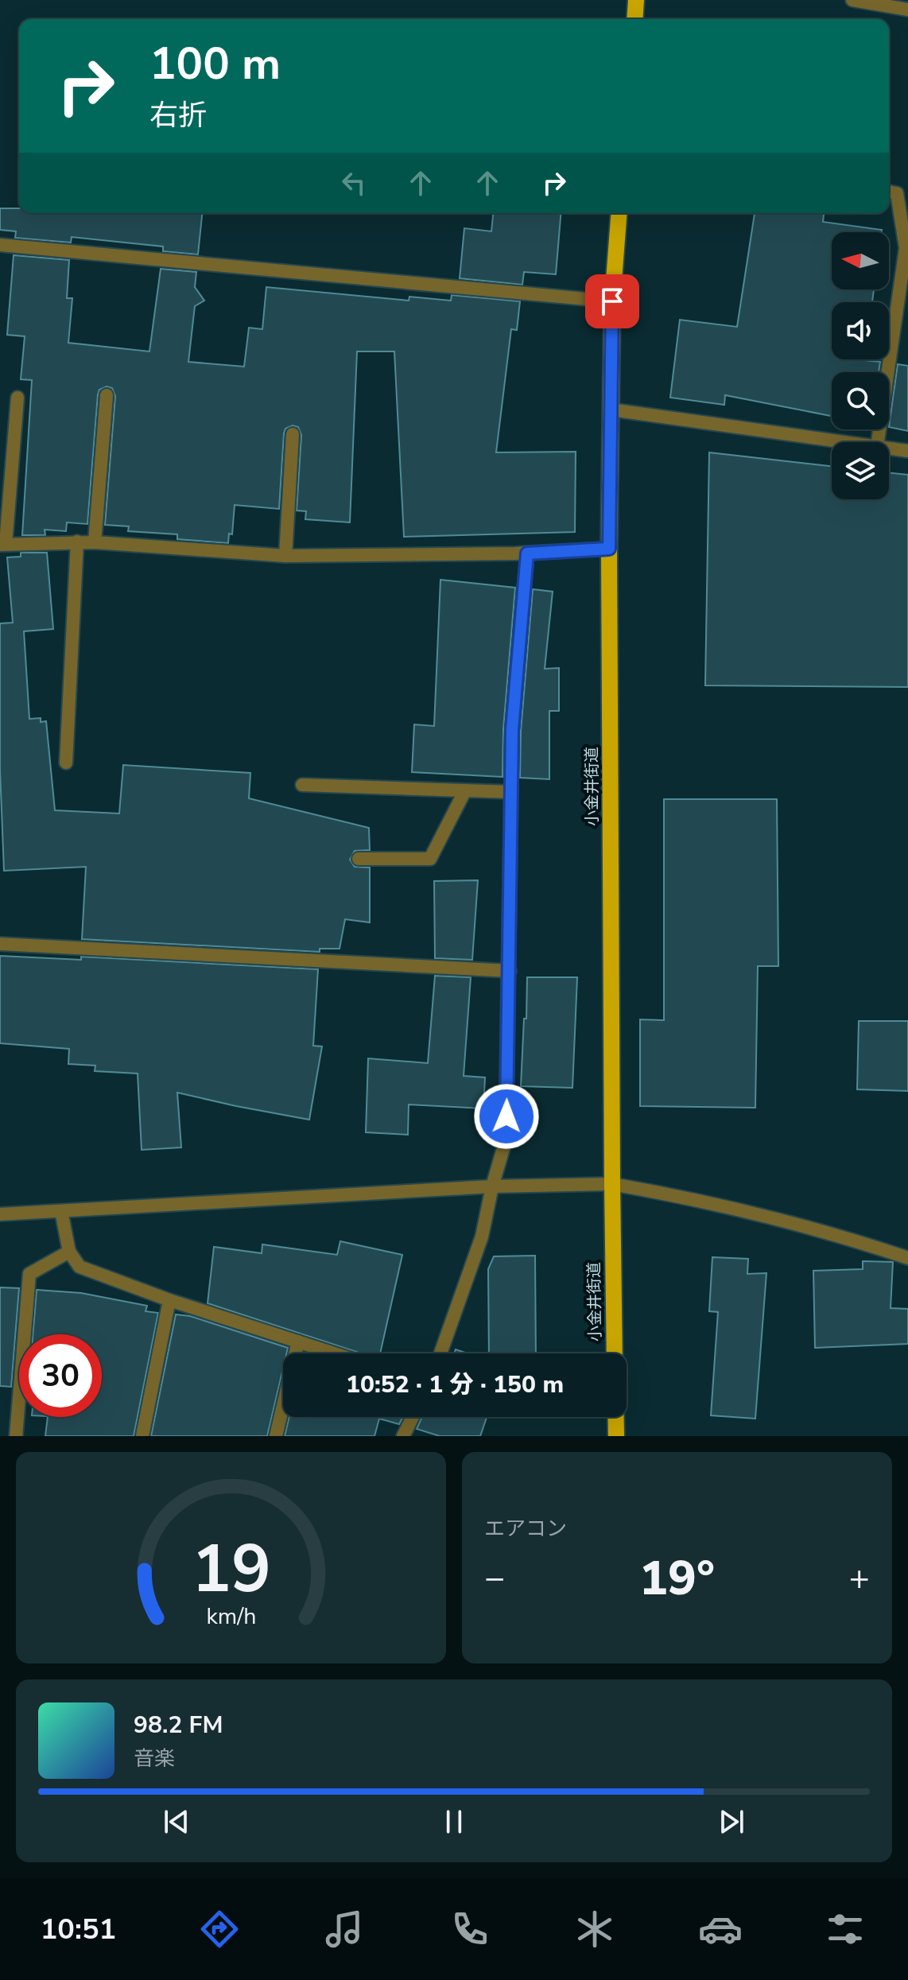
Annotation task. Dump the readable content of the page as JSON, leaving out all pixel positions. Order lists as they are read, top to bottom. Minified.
{"streets":{"main road":["小金井街道"]},"north":"left","page":{"turn":["100 m","右折"],"limit":"30","trip":"10:52 · 1 分 · 150 m","tile":"エアコン","heat":["−","19°","+"],"song":["98.2 FM","音楽"],"tabs":"10:51","gauge":["19","km/h"]}}
